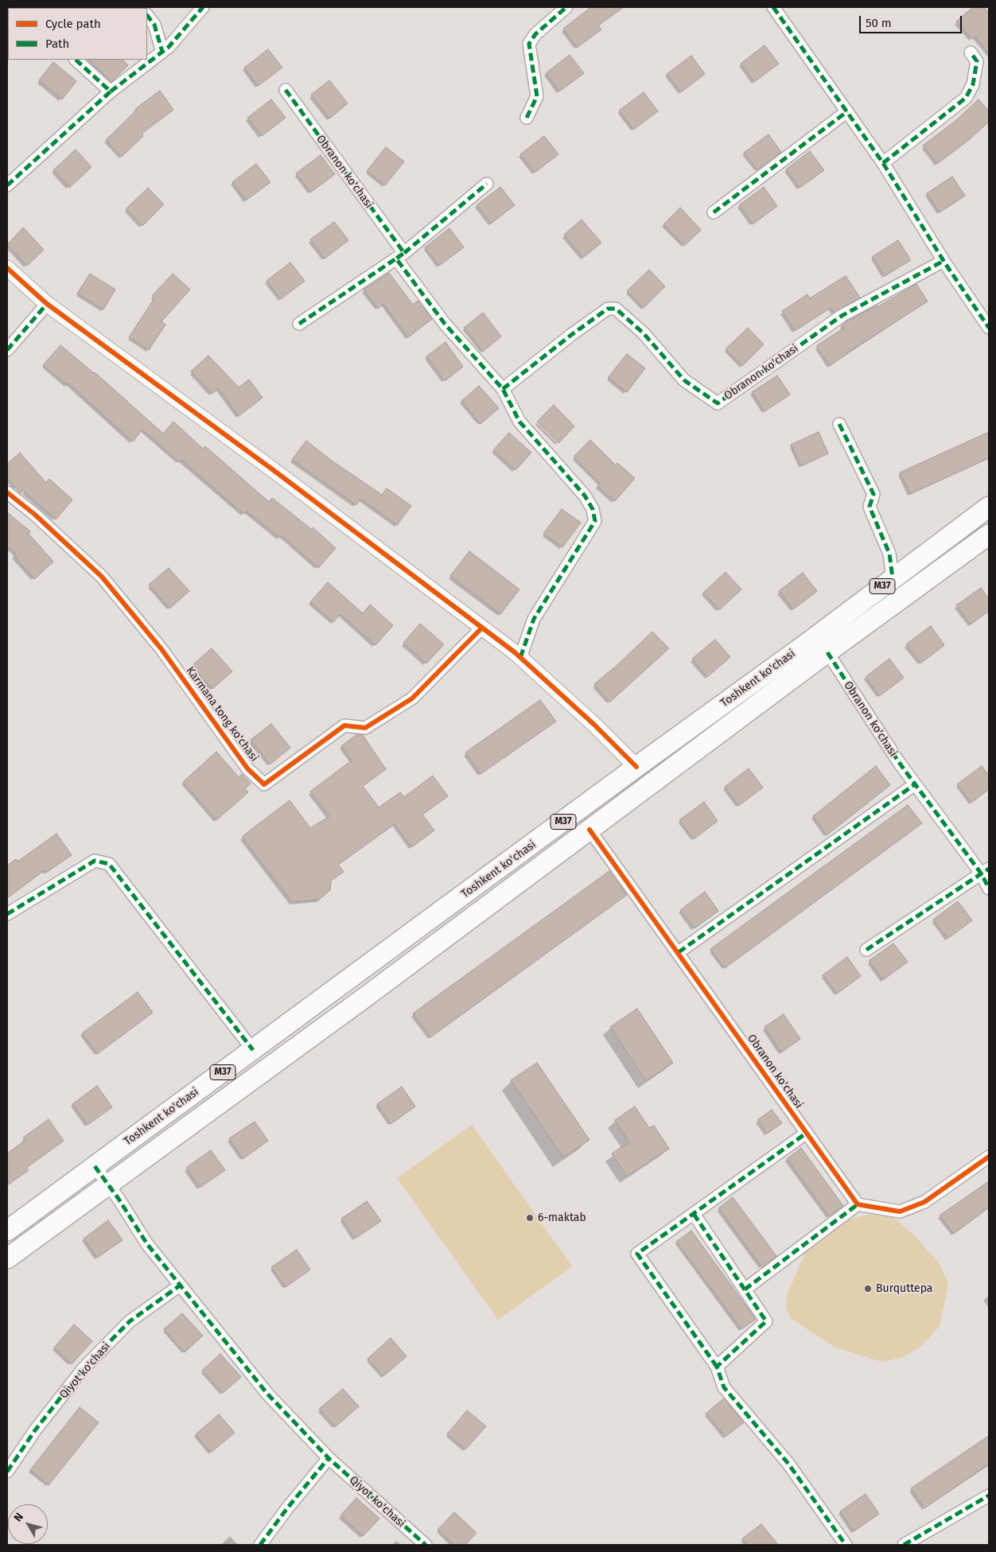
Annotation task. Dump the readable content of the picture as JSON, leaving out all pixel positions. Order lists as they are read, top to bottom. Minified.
{"streets":{"highway":["M37","Toshkent ko'chasi"],"street":["Obranon ko'chasi","Karmana tong ko'chasi","Qiyot ko'chasi"]},"crossings":[["Obranon ko'chasi","Toshkent ko'chasi"],["Toshkent ko'chasi","Qiyot ko'chasi"]],"places":["6-maktab","Burquttepa"],"legend":["Cycle path","Path"],"scale_bar":"50 m","north":"top left"}
